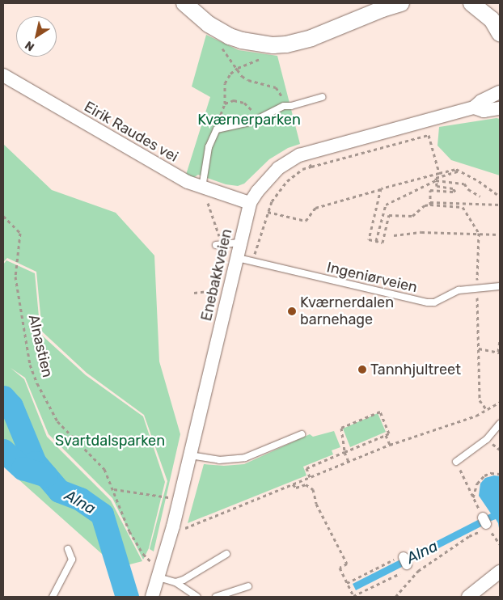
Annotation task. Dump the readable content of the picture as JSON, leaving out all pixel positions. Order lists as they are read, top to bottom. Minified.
{"streets":{"street":["Eirik Raudes vei","Enebakkveien"],"lane":["Ingeniørveien"],"path":["Alnastien"]},"crossings":[["Eirik Raudes vei","Enebakkveien"],["Enebakkveien","Ingeniørveien"],["Enebakkveien","Alnastien"]],"water":["Alna"],"parks":["Kværnerparken","Svartdalsparken"],"places":["Kværnerdalen barnehage","Tannhjultreet"],"north":"bottom left"}
